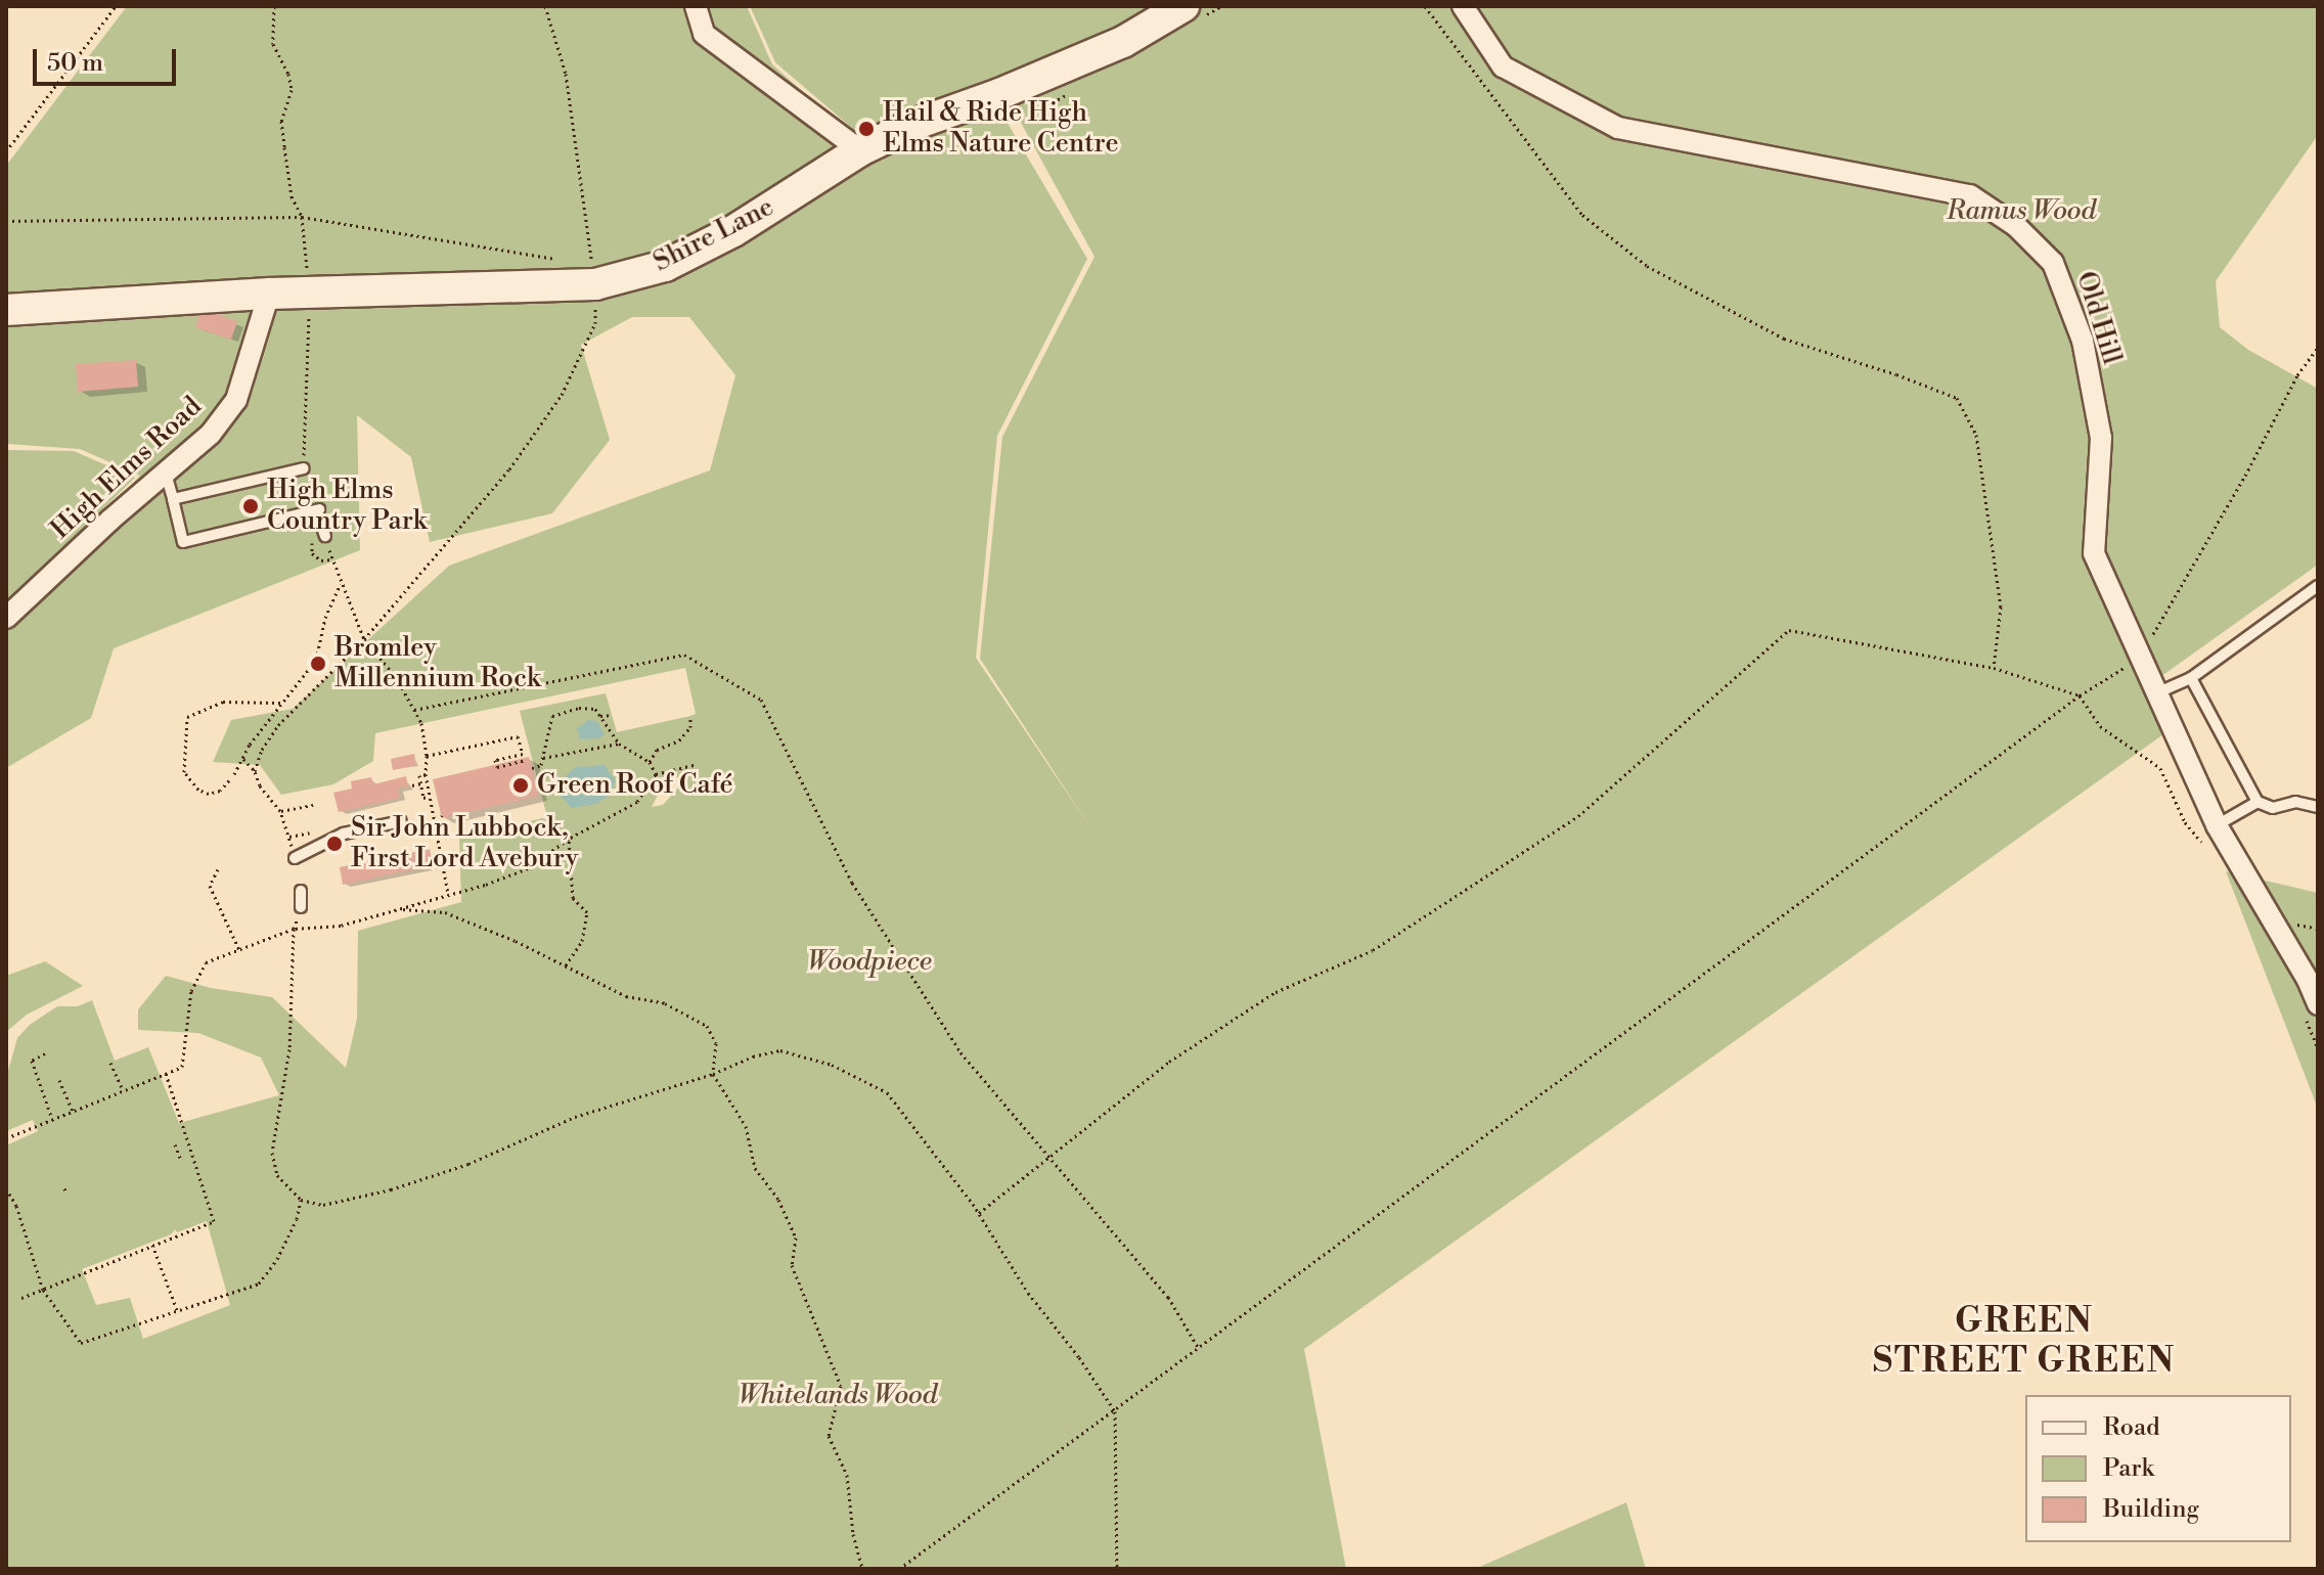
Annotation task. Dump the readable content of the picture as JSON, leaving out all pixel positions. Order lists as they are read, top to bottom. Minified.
{"streets":{"street":["Shire Lane","Old Hill","High Elms Road"]},"crossings":[["Shire Lane","High Elms Road"]],"districts":["GREEN STREET GREEN"],"parks":["Ramus Wood","Woodpiece","Whitelands Wood"],"places":["Hail & Ride High Elms Nature Centre","High Elms Country Park","Bromley Millennium Rock","Green Roof Café","Sir John Lubbock, First Lord Avebury"],"legend":["Road","Park","Building"],"scale_bar":"50 m"}
